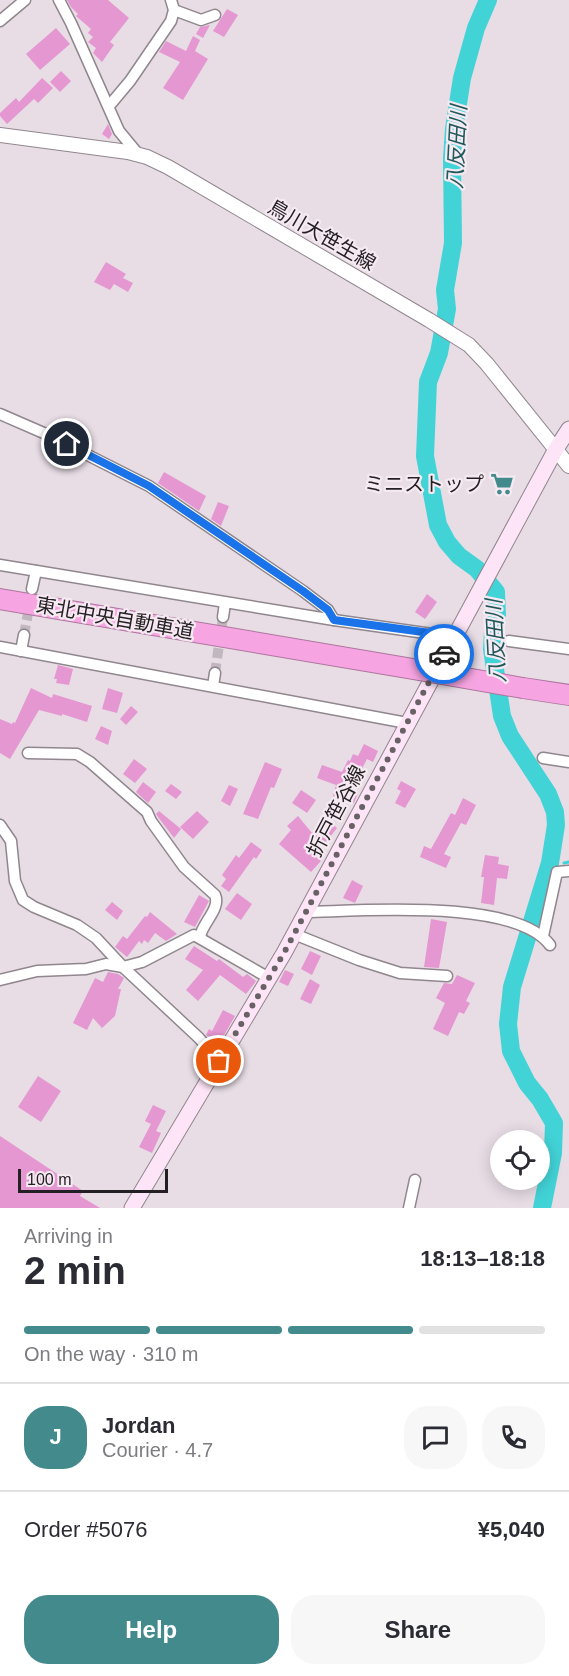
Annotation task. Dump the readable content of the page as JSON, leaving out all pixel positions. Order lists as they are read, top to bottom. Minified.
{"streets":{"highway":["東北中央自動車道"],"main road":["折戸笹谷線"],"street":["鳥川大笹生線"]},"crossings":[["鳥川大笹生線","折戸笹谷線"]],"water":["八反田川"],"places":{"supermarket":["ミニストップ"]},"scale_bar":"100 m","page":{"scale":"100 m","heading":["2 min","Arriving in","18:13–18:18"],"panel":["Jordan","Courier · 4.7","Order #5076","¥5,040"],"bar":"On the way · 310 m","round":"J","buttons":["Help","Share"]}}
